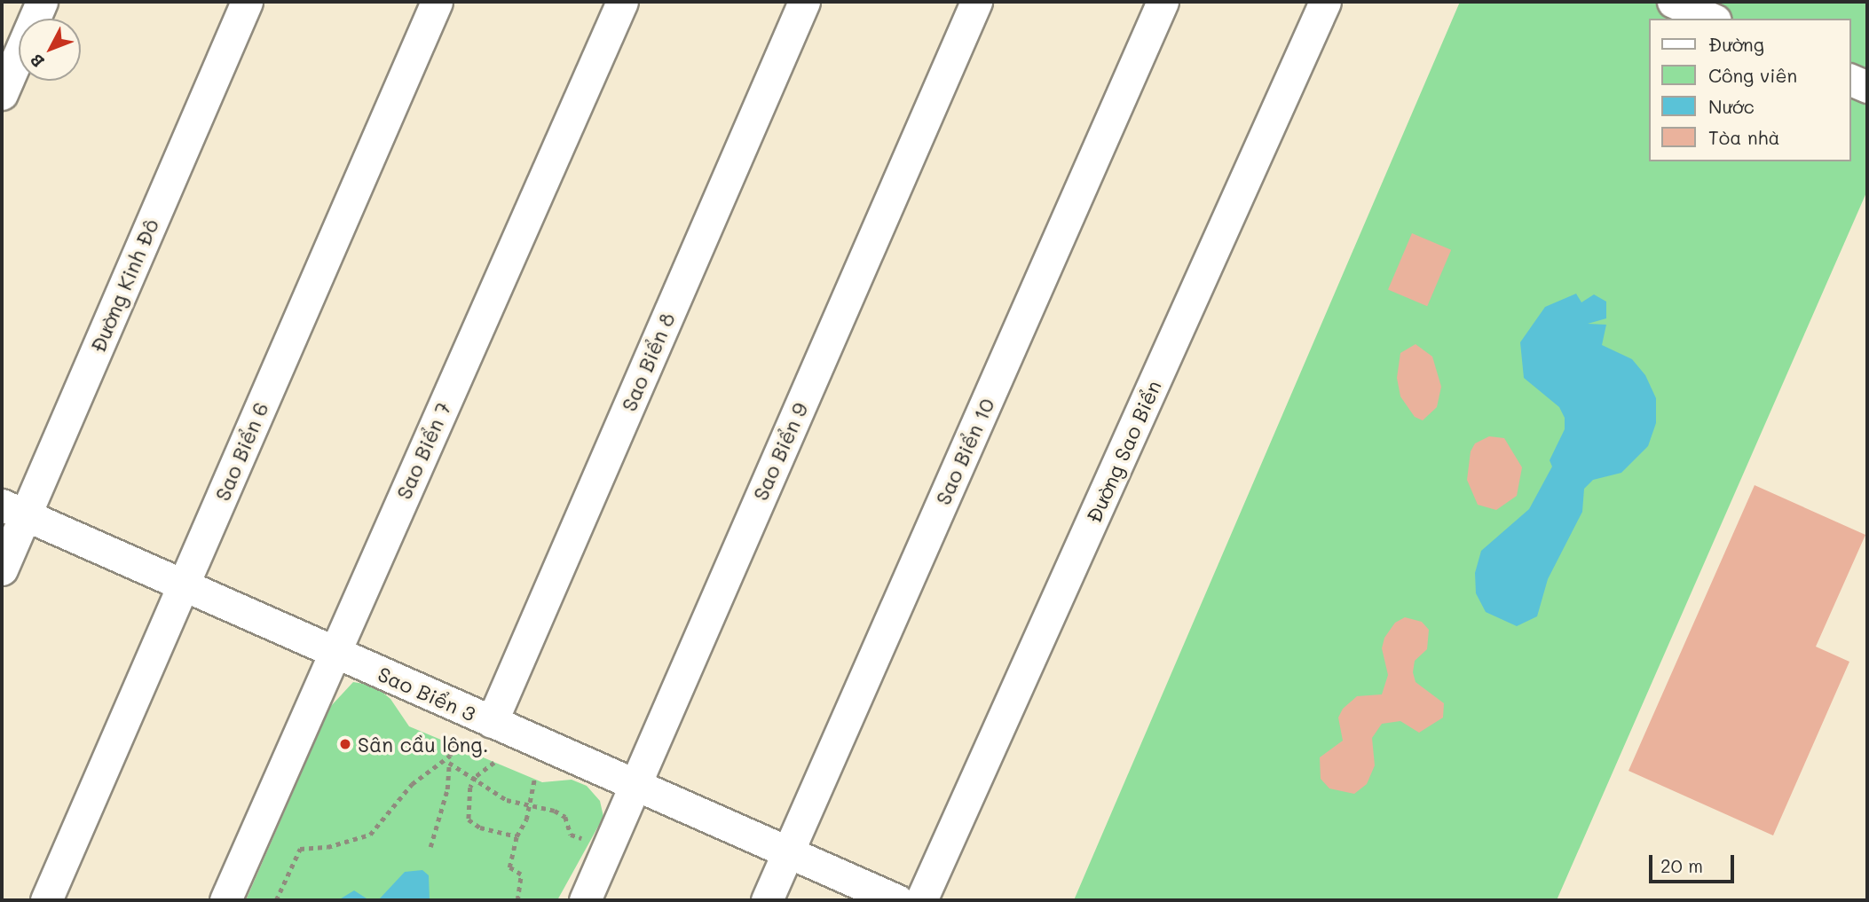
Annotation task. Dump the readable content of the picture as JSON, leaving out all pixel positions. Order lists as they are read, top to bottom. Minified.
{"streets":{"street":["Đường Kinh Đô","Sao Biển 8","Sao Biển 7","Sao Biển 6","Sao Biển 9","Sao Biển 10","Đường Sao Biển","Sao Biển 3"]},"crossings":[["Đường Kinh Đô","Sao Biển 3"],["Sao Biển 8","Sao Biển 3"],["Sao Biển 7","Sao Biển 3"],["Sao Biển 6","Sao Biển 3"],["Sao Biển 9","Sao Biển 3"],["Sao Biển 10","Sao Biển 3"]],"places":["Sân cầu lông."],"legend":["Đường","Công viên","Nước","Tòa nhà"],"scale_bar":"20 m","north":"bottom left"}
